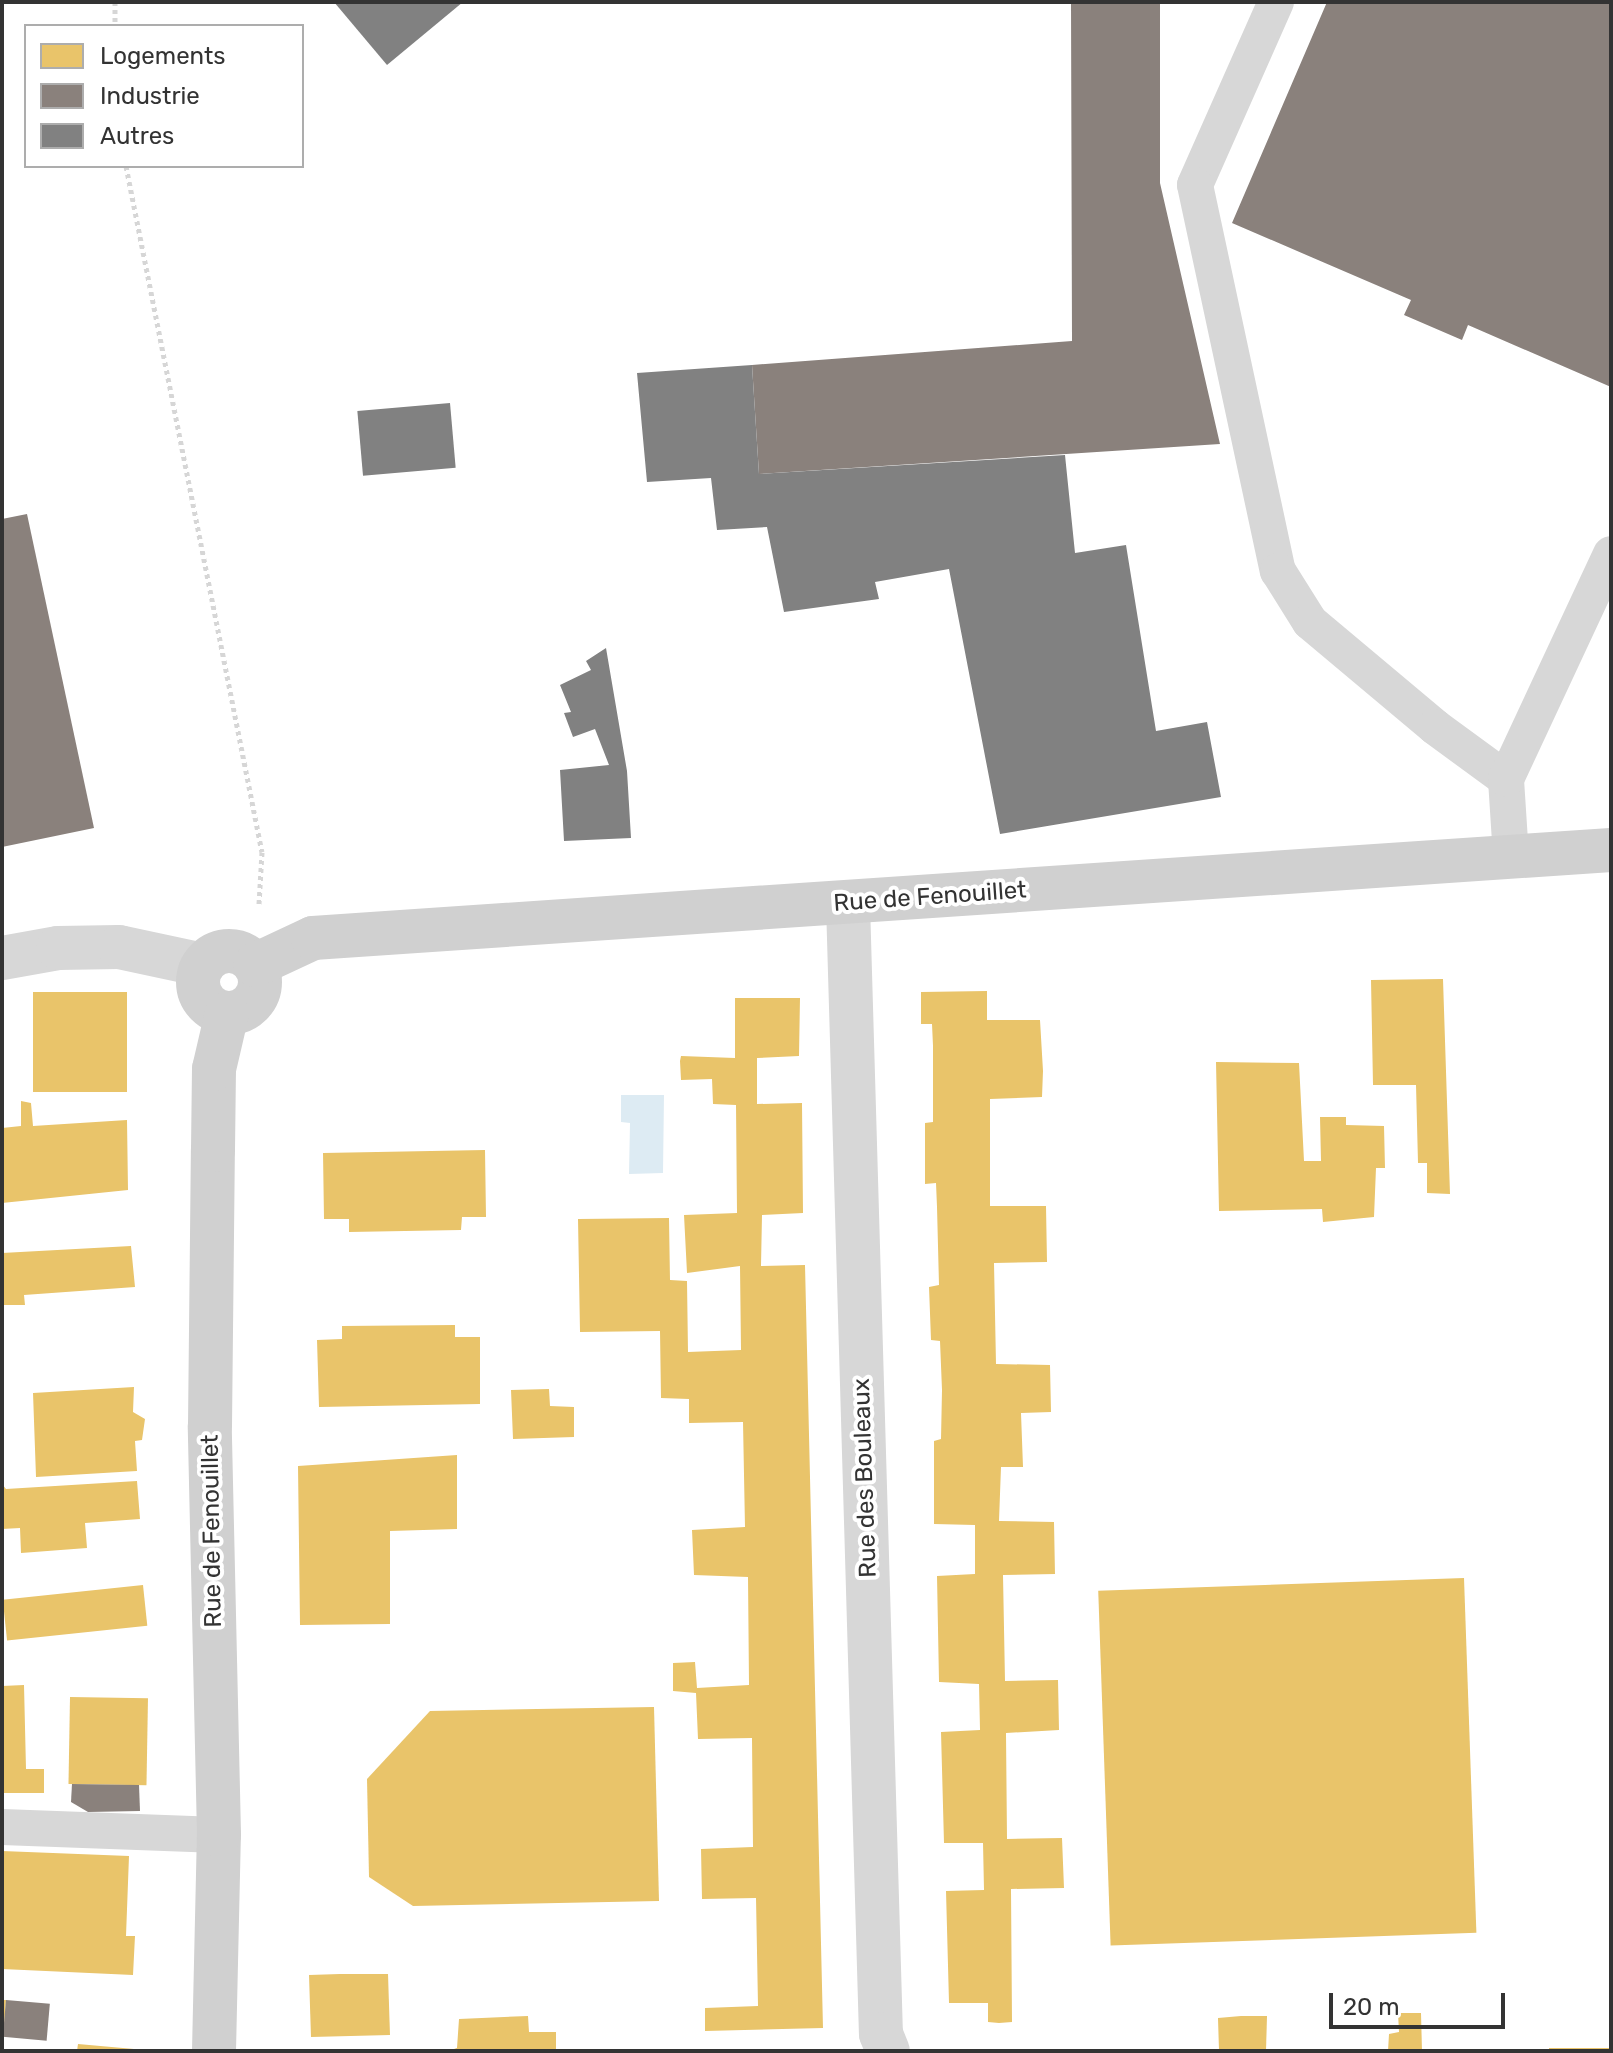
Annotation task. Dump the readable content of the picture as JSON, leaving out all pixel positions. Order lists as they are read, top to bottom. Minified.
{"streets":{"street":["Rue de Fenouillet","Rue des Bouleaux"]},"crossings":[["Rue de Fenouillet","Rue des Bouleaux"]],"legend":["Logements","Industrie","Autres"],"scale_bar":"20 m"}
